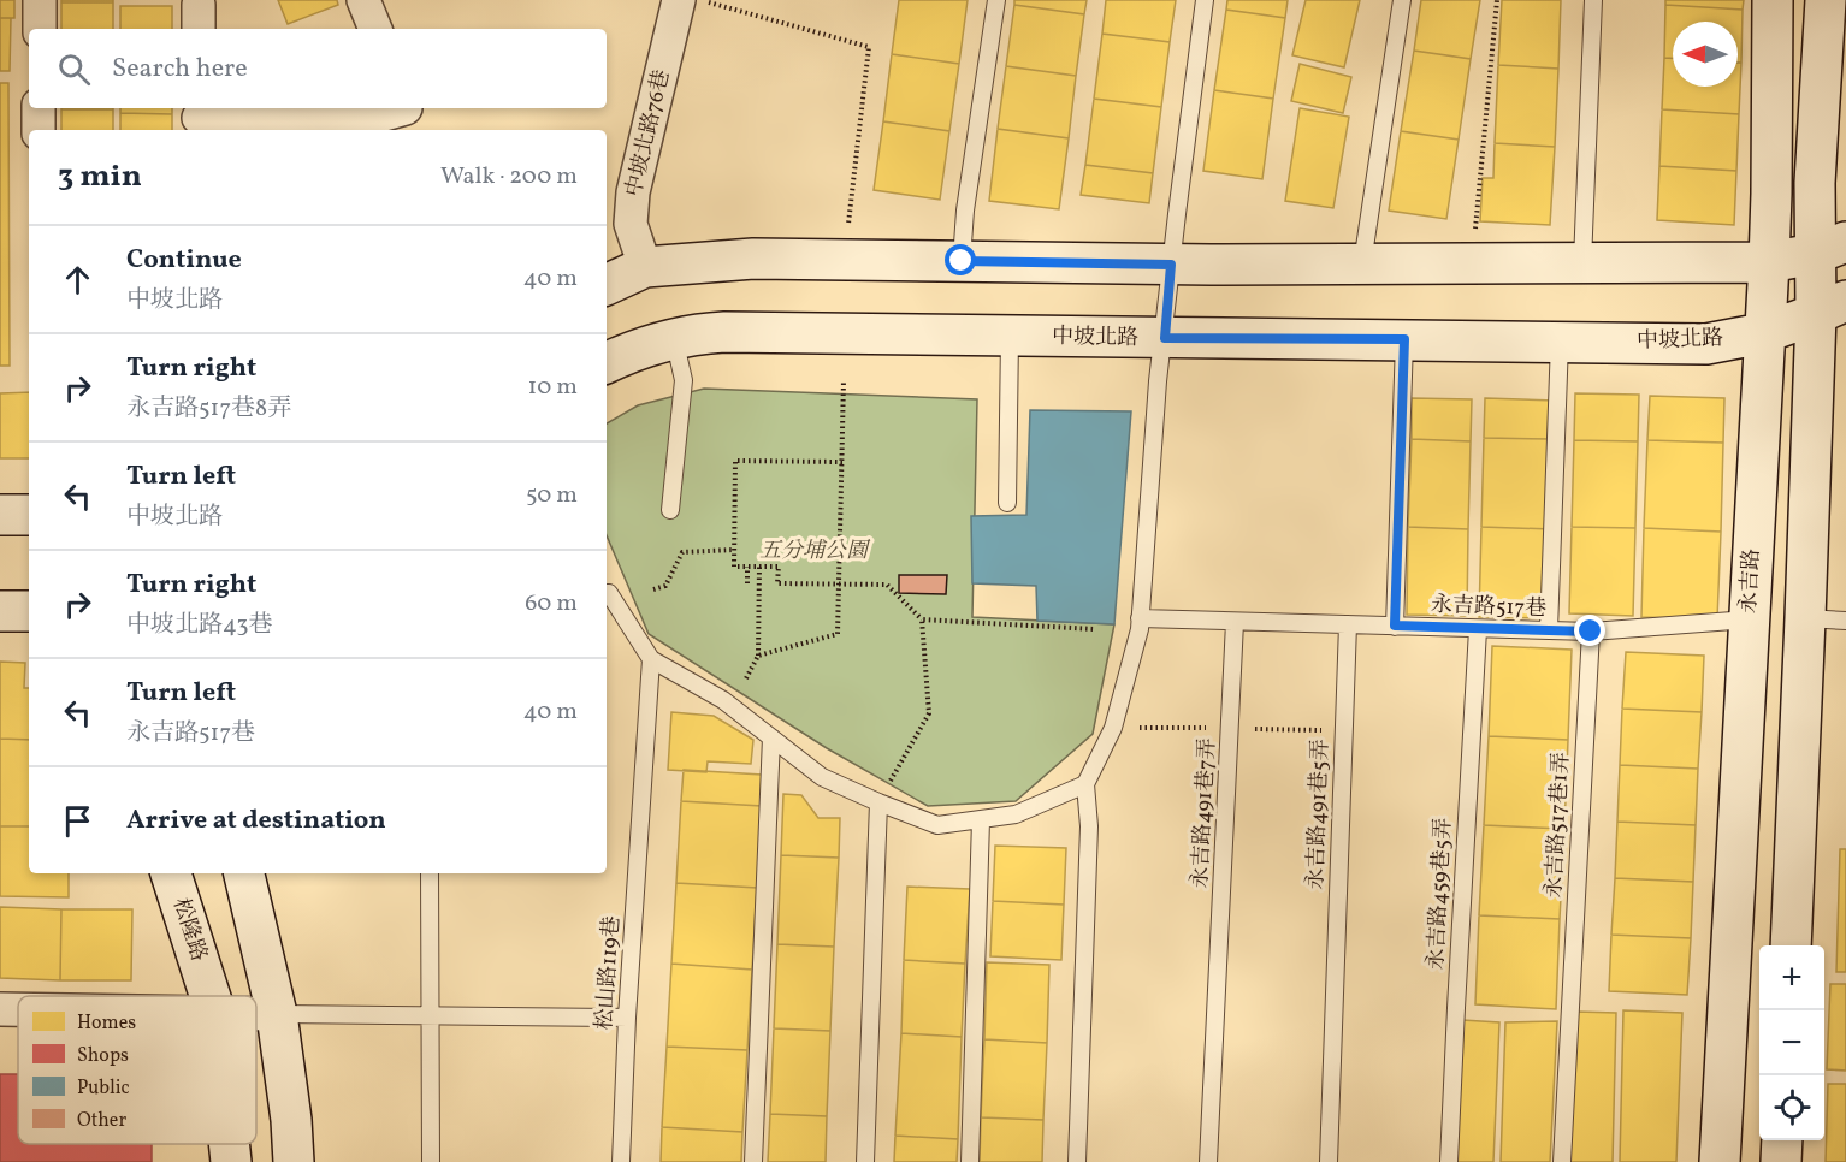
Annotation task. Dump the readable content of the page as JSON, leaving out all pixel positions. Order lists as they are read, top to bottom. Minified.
{"streets":{"street":["中坡北路76巷","中坡北路","永吉路","松隆路"],"lane":["永吉路517巷","永吉路491巷7弄","永吉路491巷5弄","永吉路517巷1弄","永吉路459巷5弄","松山路119巷"]},"crossings":[["中坡北路","永吉路"],["永吉路","永吉路517巷"],["永吉路517巷","永吉路491巷7弄"],["永吉路517巷","永吉路491巷5弄"],["永吉路517巷","永吉路517巷1弄"],["永吉路517巷","永吉路459巷5弄"]],"parks":["五分埔公園"],"legend":["Homes","Shops","Public","Other"],"north":"left","page":{"search":"Search here","heading":["3 min","Walk · 200 m"],"list":[["Continue","中坡北路","40 m"],["Turn right","永吉路517巷8弄","10 m"],["Turn left","中坡北路","50 m"],["Turn right","中坡北路43巷","60 m"],["Turn left","永吉路517巷","40 m"],"Arrive at destination"],"map_buttons":["+","−"]}}
